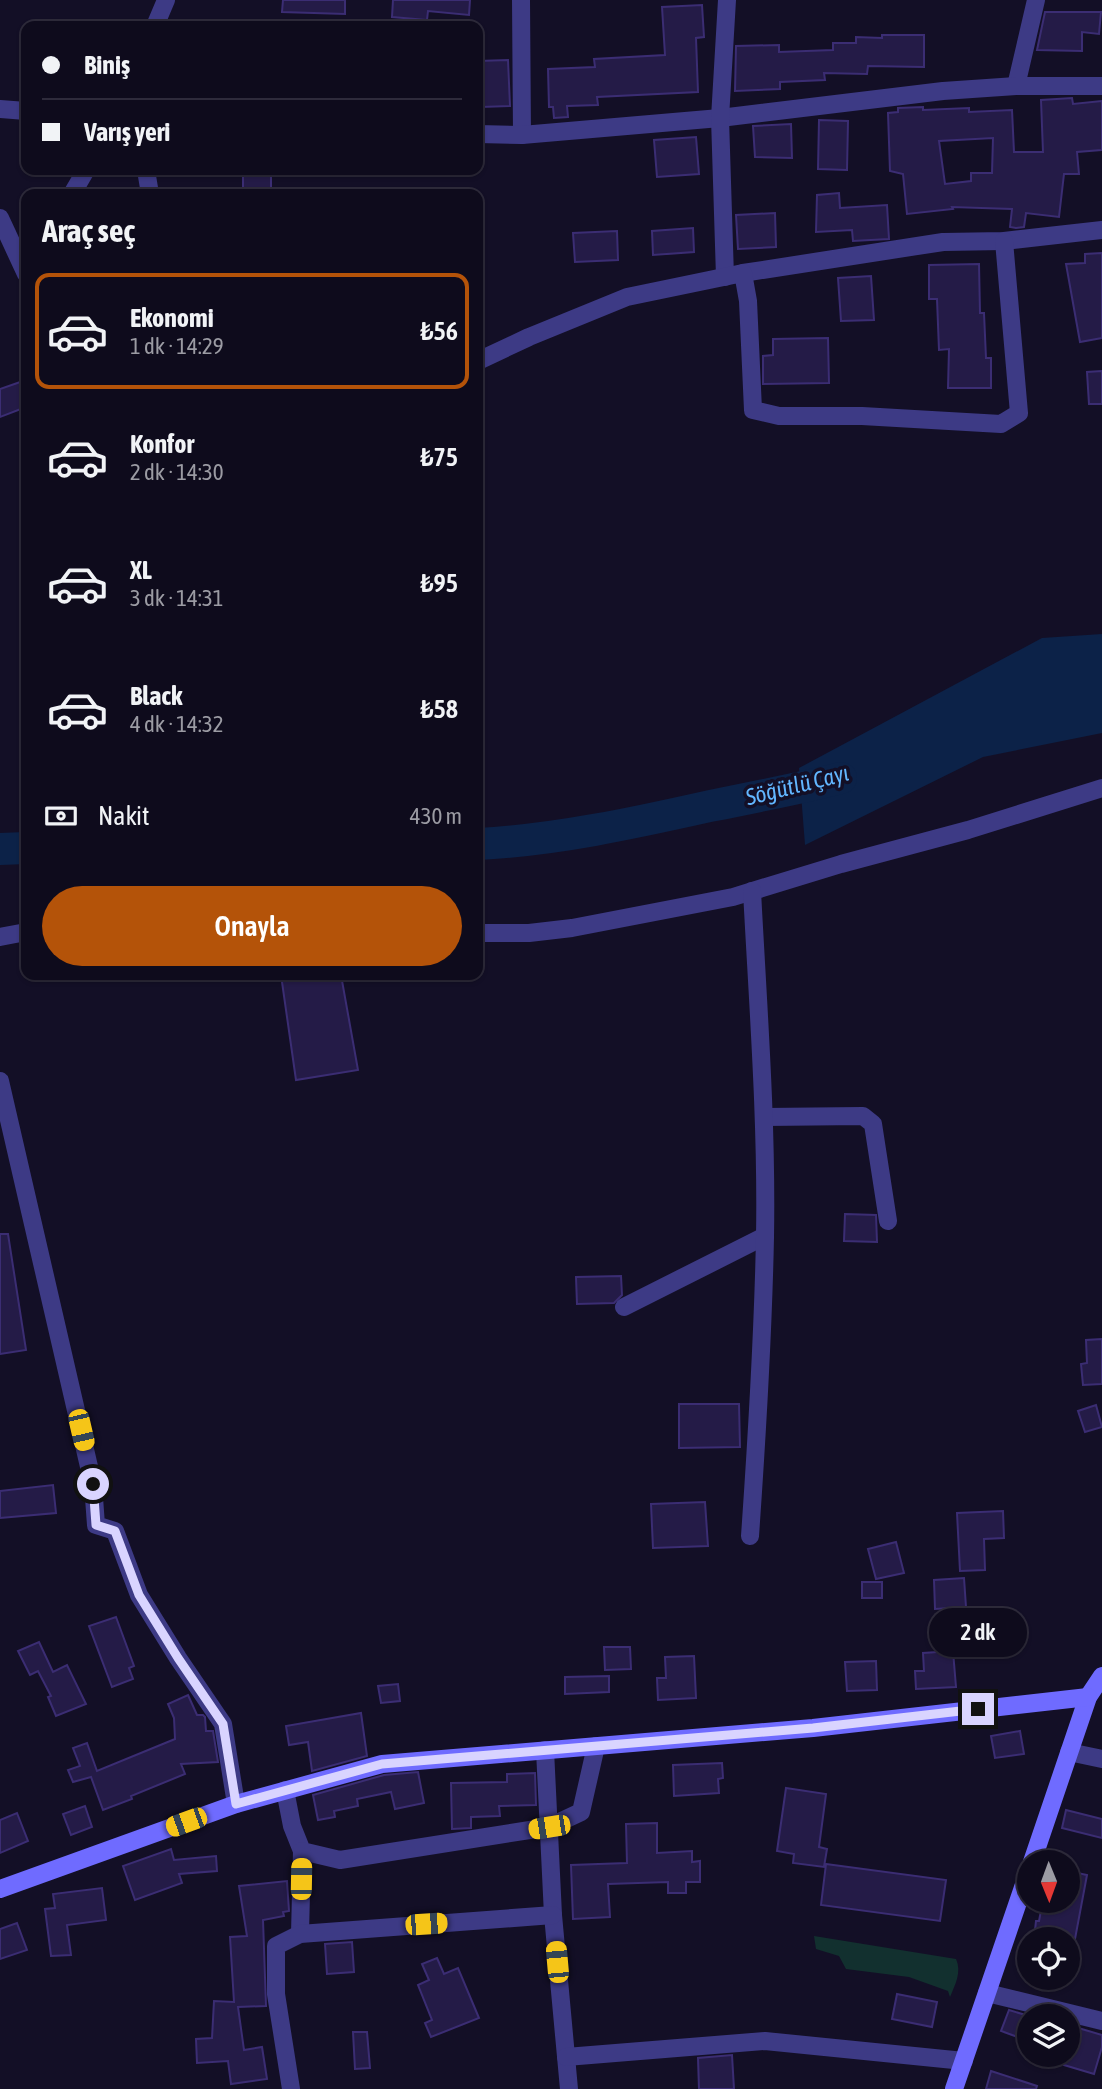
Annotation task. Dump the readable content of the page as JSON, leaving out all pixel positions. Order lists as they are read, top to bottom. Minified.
{"water":["Söğütlü Çayı"],"north":"bottom","page":{"banner":["Biniş","Varış yeri"],"heading":"Araç seç","list":[{"name":"Ekonomi","note":"1 dk · 14:29","value":"₺56"},{"name":"Konfor","note":"2 dk · 14:30","value":"₺75"},{"name":"XL","note":"3 dk · 14:31","value":"₺95"},{"name":"Black","note":"4 dk · 14:32","value":"₺58"}],"pay":["Nakit","430 m"],"buttons":"Onayla","bubble":"2 dk"}}
